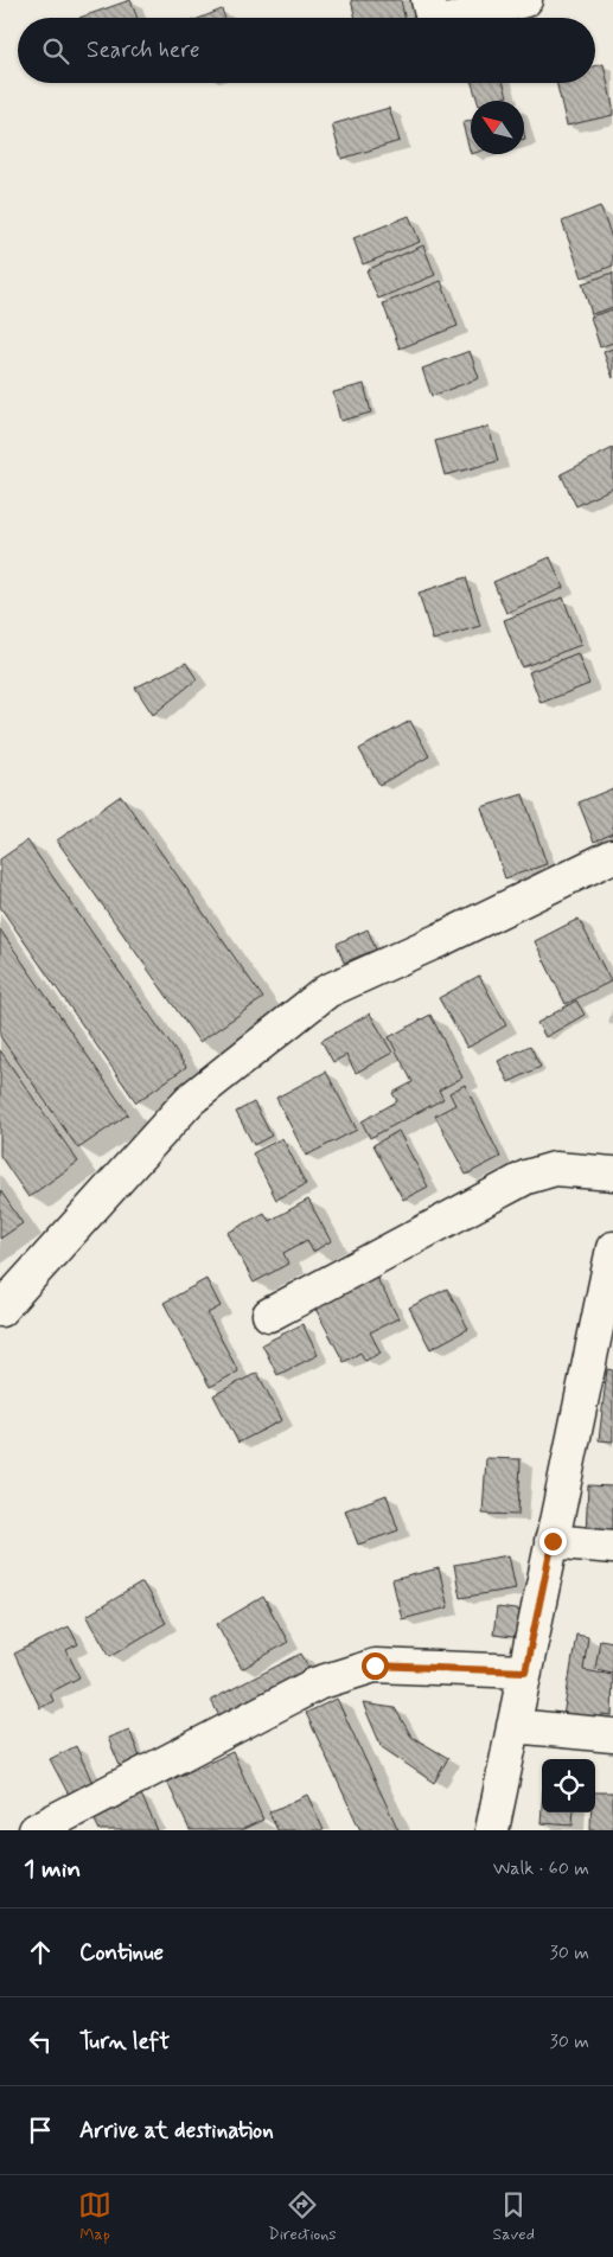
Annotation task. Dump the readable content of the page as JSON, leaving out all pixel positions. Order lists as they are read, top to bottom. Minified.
{"north":"top left","page":{"search":"Search here","heading":["1 min","Walk · 60 m"],"list":[["Continue","30 m"],["Turn left","30 m"],"Arrive at destination"],"nav":["Map","Directions","Saved"]}}
